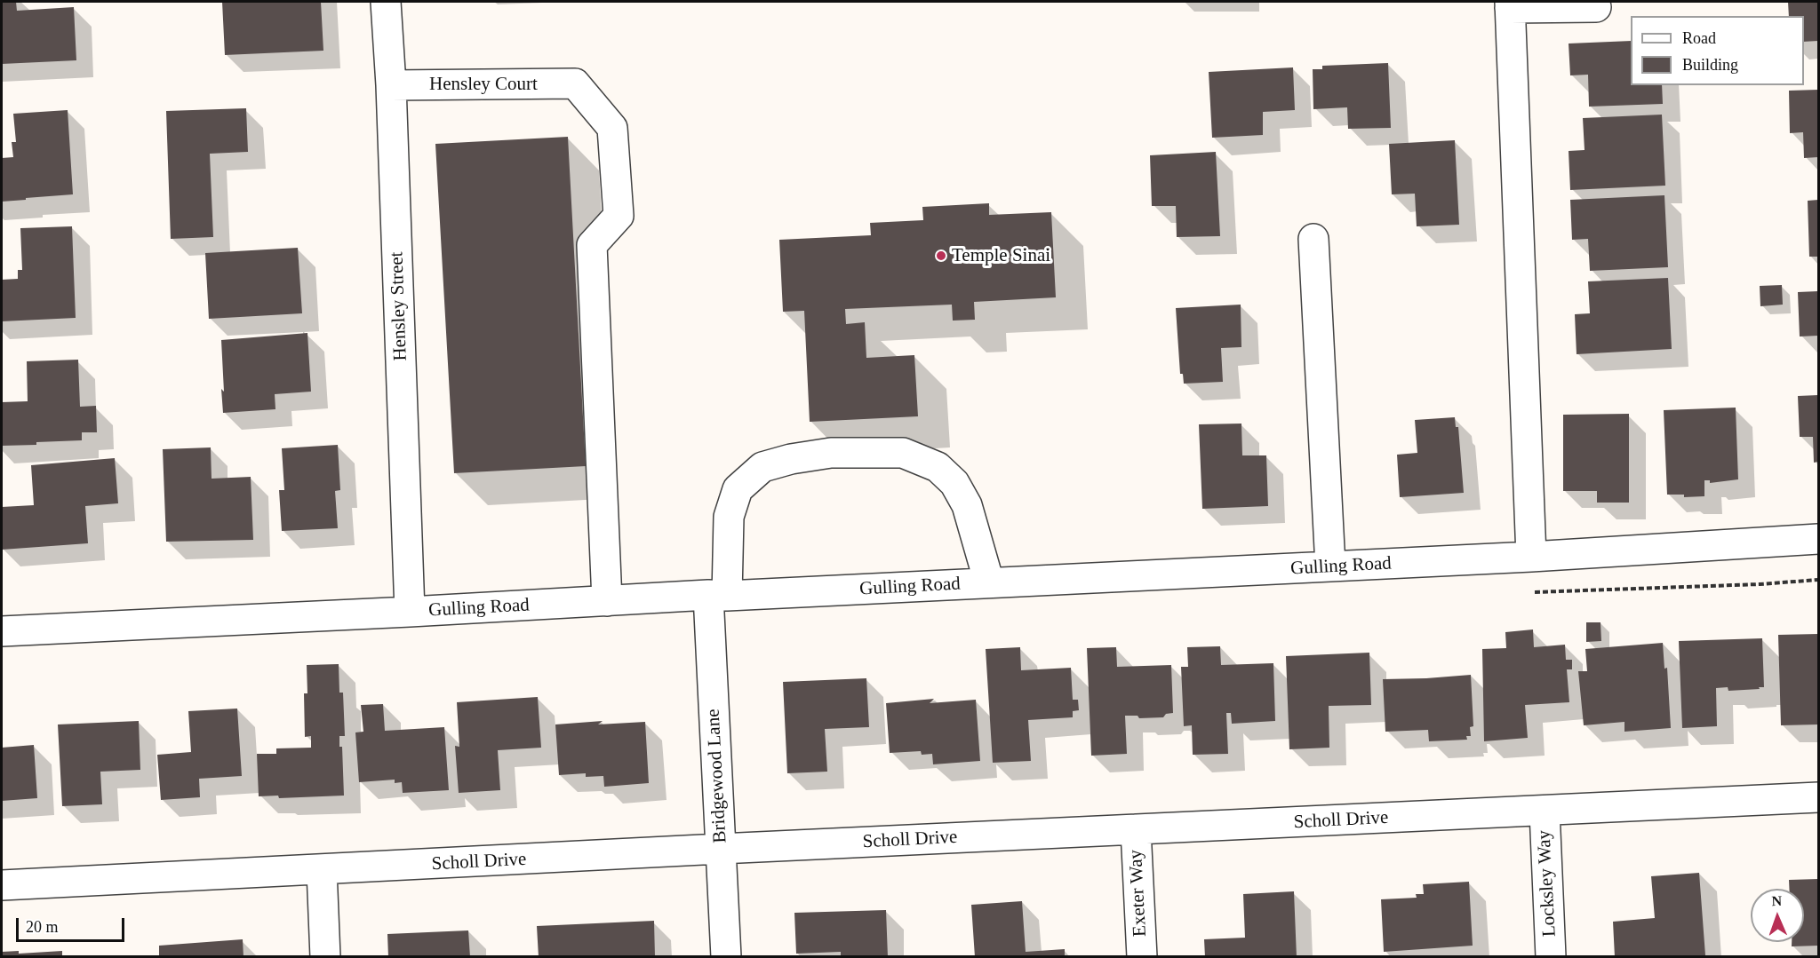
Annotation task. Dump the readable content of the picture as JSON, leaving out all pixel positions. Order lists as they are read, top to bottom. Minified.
{"streets":{"street":["Hensley Court","Hensley Street","Gulling Road","Bridgewood Lane","Scholl Drive","Locksley Way","Exeter Way"]},"crossings":[["Hensley Court","Hensley Street"],["Hensley Court","Gulling Road"],["Hensley Street","Gulling Road"],["Gulling Road","Bridgewood Lane"],["Bridgewood Lane","Scholl Drive"],["Scholl Drive","Locksley Way"],["Scholl Drive","Exeter Way"]],"places":["Temple Sinai"],"legend":["Road","Building"],"scale_bar":"20 m","north":"top"}
